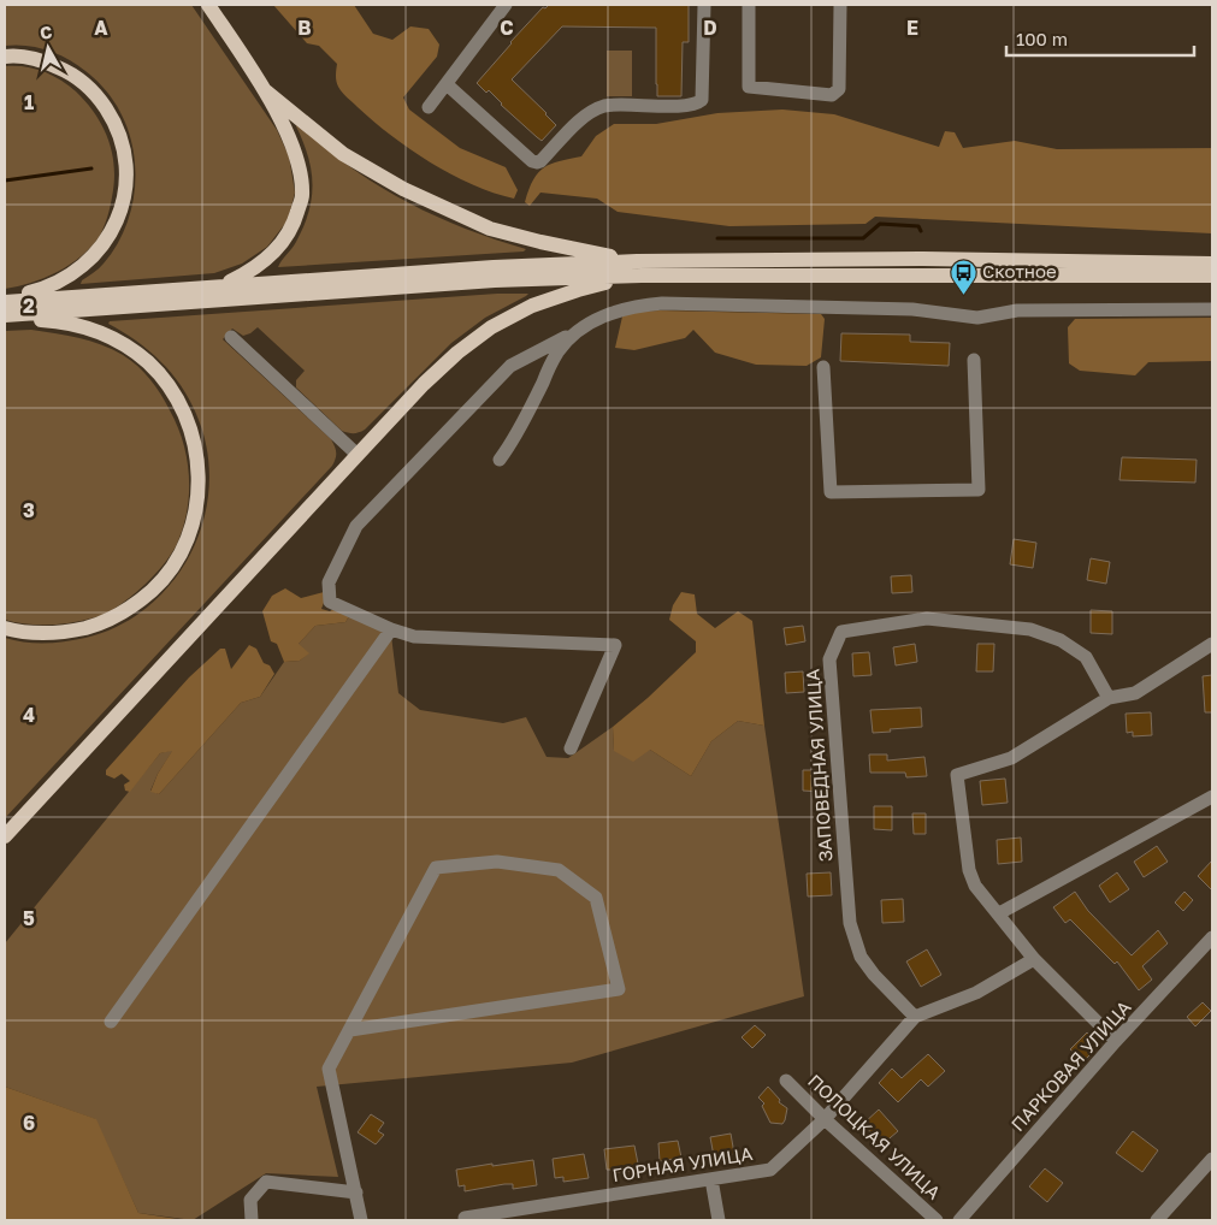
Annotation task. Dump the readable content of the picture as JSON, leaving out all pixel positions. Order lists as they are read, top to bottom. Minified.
{"streets":{"street":["ЗАПОВЕДНАЯ УЛИЦА","ПАРКОВАЯ УЛИЦА","ПОЛОЦКАЯ УЛИЦА","ГОРНАЯ УЛИЦА"]},"crossings":[["ЗАПОВЕДНАЯ УЛИЦА","ГОРНАЯ УЛИЦА"],["ПОЛОЦКАЯ УЛИЦА","ГОРНАЯ УЛИЦА"]],"places":{"bus stop":["Скотное"]},"scale_bar":"100 m","north":"top","grid":{"columns":["A","B","C","D","E"],"rows":["1","2","3","4","5","6"]}}
